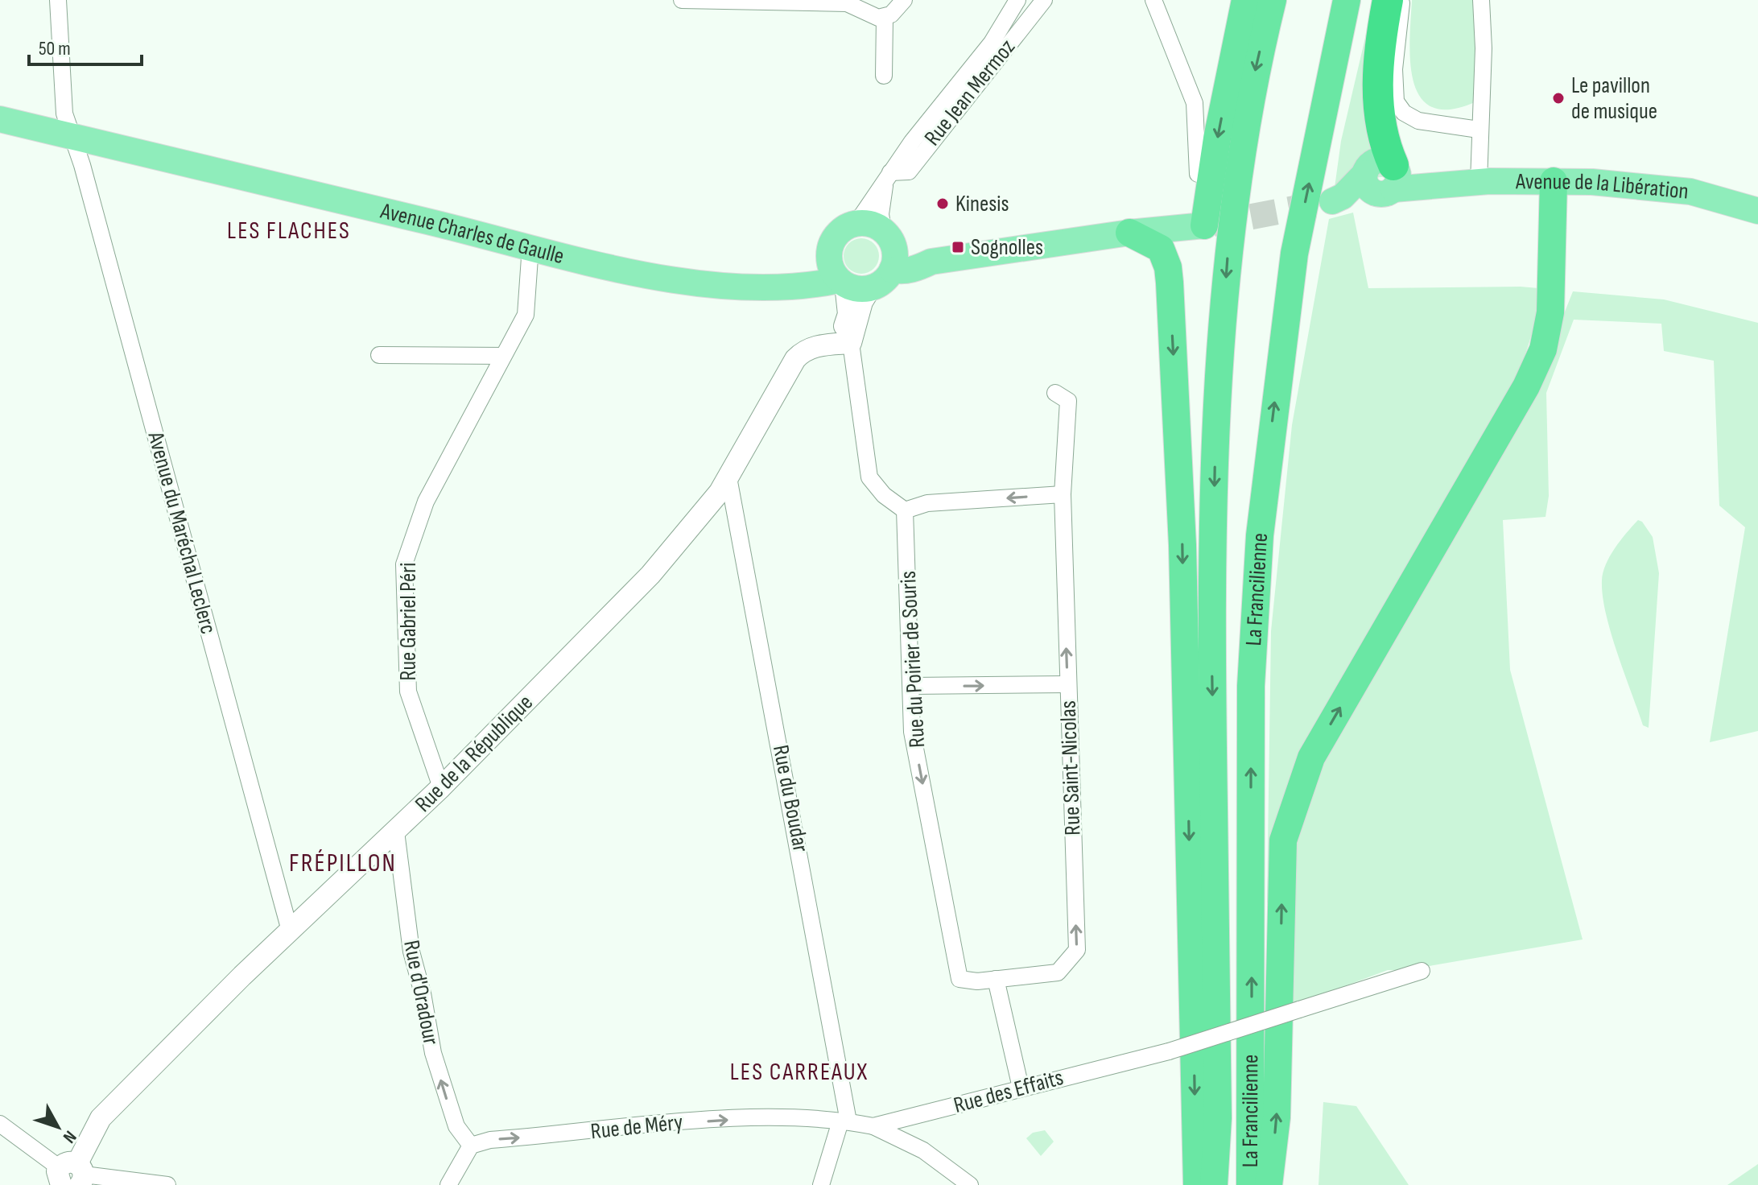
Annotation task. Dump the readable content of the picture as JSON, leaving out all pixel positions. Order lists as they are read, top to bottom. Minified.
{"streets":{"highway":["La Francilienne"],"main road":["Avenue de la Libération","Avenue Charles de Gaulle"],"street":["Rue Jean Mermoz","Avenue du Maréchal Leclerc","Rue Gabriel Péri","Rue du Poirier de Souris","Rue de la République","Rue Saint-Nicolas","Rue du Boudar","Rue d'Oradour","Rue des Effaits","Rue de Méry"]},"crossings":[["Rue Jean Mermoz","Avenue Charles de Gaulle"],["Avenue Charles de Gaulle","Avenue du Maréchal Leclerc"],["Avenue Charles de Gaulle","Rue Gabriel Péri"],["Avenue du Maréchal Leclerc","Rue de la République"],["Rue Gabriel Péri","Rue de la République"],["Rue du Poirier de Souris","Rue Saint-Nicolas"],["Rue de la République","Rue du Boudar"],["Rue de la République","Rue d'Oradour"],["Rue du Boudar","Rue des Effaits"],["Rue du Boudar","Rue de Méry"],["Rue d'Oradour","Rue de Méry"],["Rue des Effaits","Rue de Méry"]],"one_way":["Rue du Poirier de Souris","Rue Saint-Nicolas","Rue d'Oradour","Rue de Méry"],"districts":["LES FLACHES","FRÉPILLON","LES CARREAUX"],"places":{"other":["Le pavillon de musique","Kinesis"],"transit":["Sognolles"]},"scale_bar":"50 m","north":"bottom right"}
